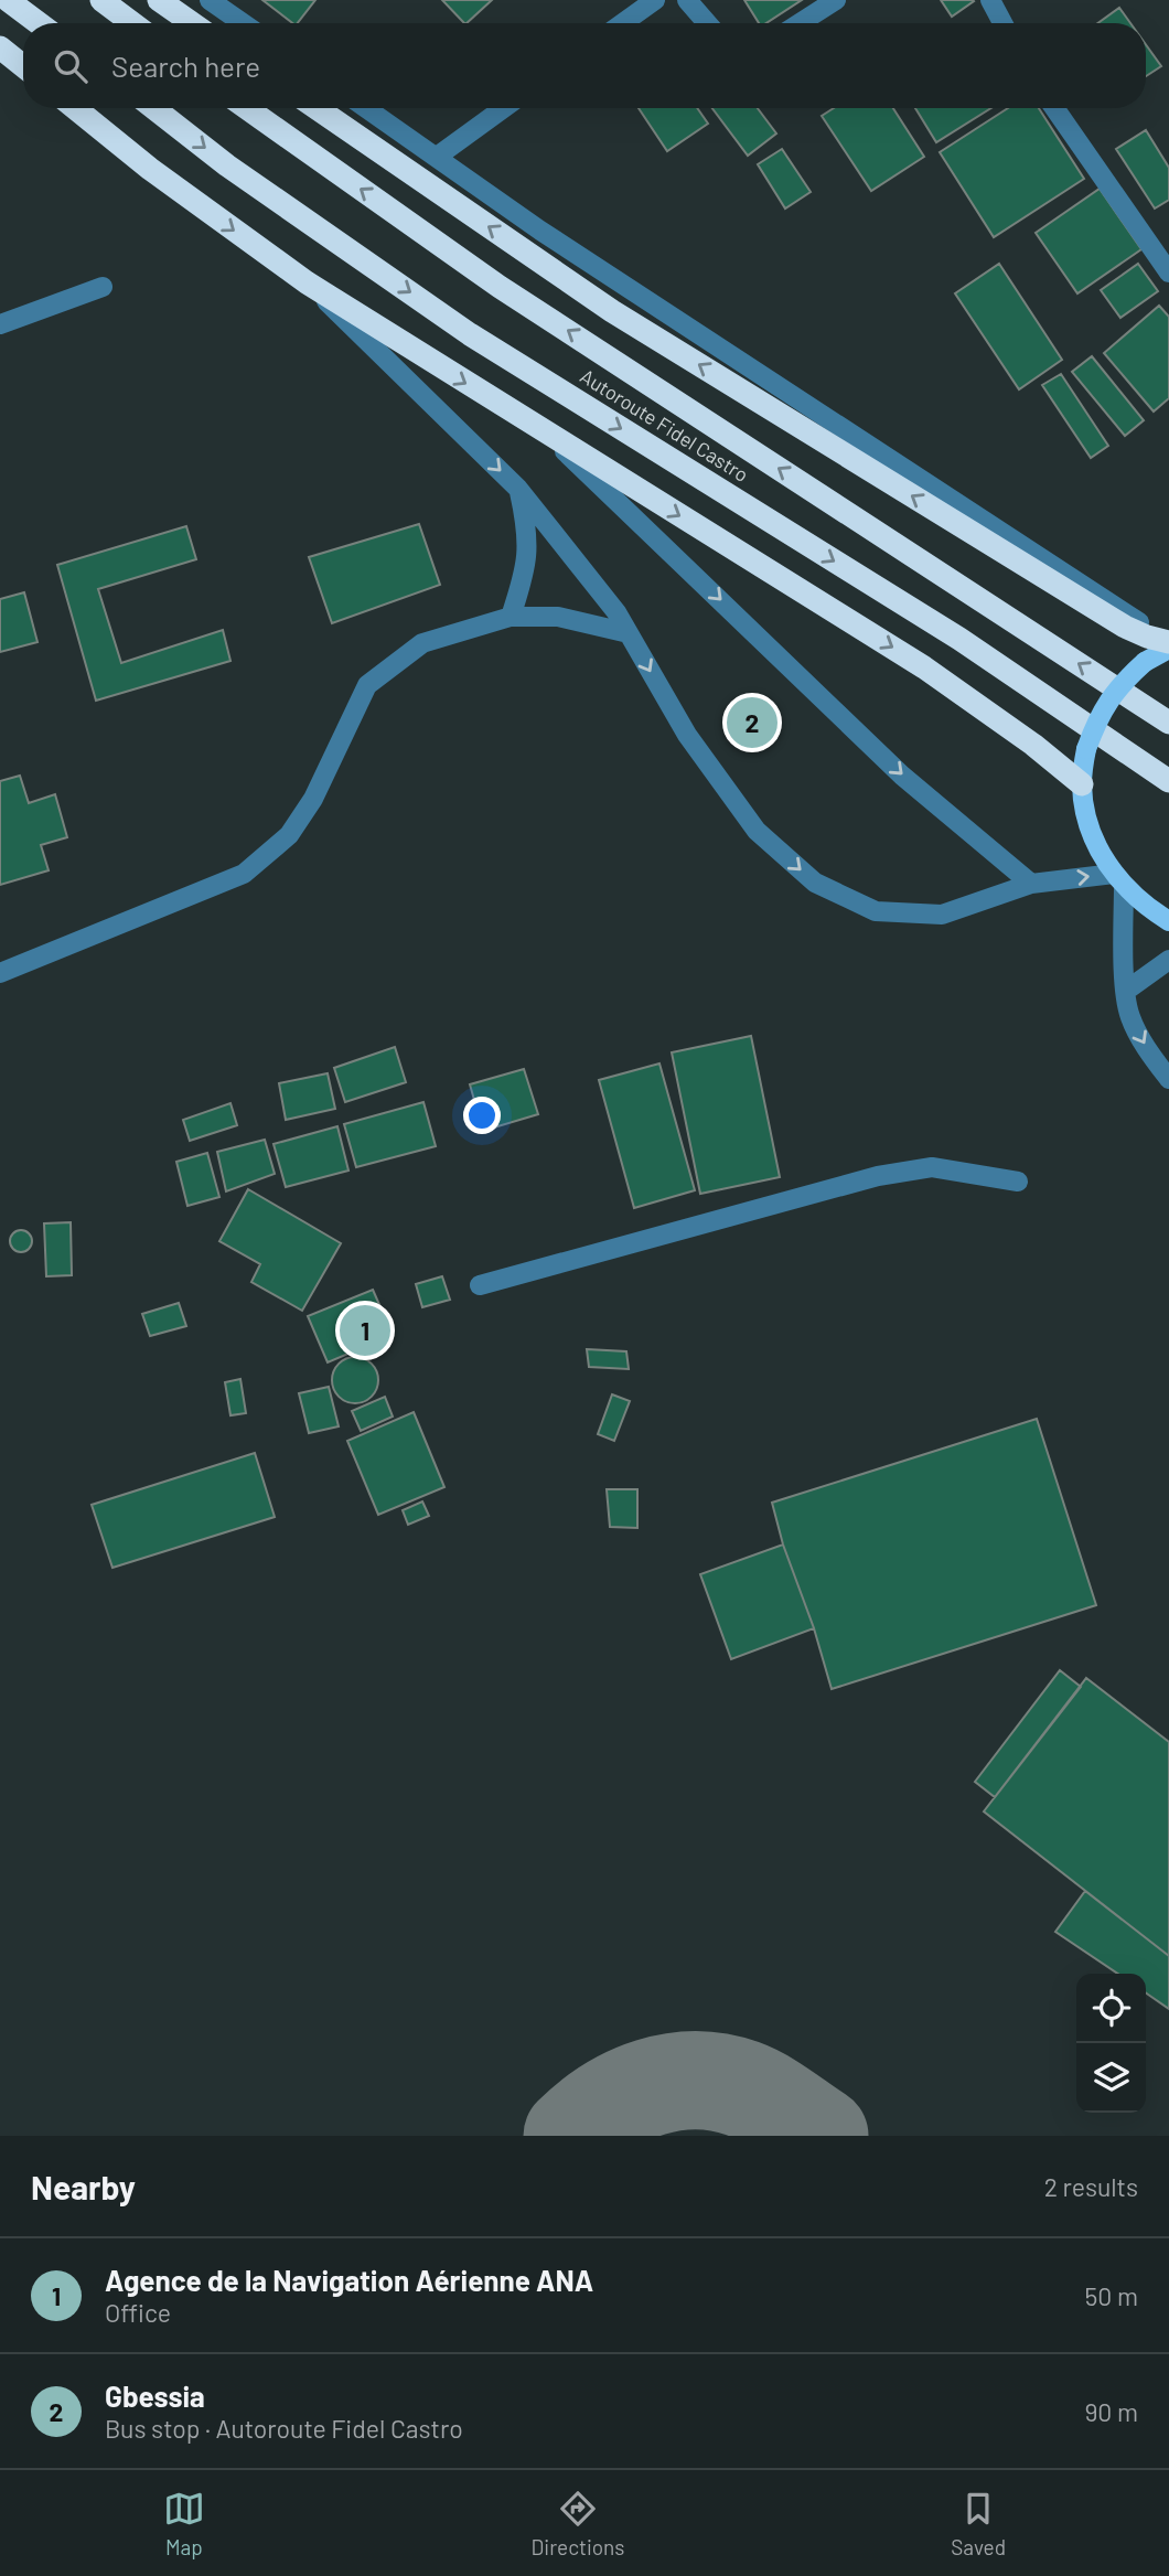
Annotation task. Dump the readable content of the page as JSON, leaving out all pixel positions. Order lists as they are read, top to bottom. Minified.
{"streets":{"highway":["Autoroute Fidel Castro"]},"page":{"search":"Search here","pins":["2","1"],"heading":["Nearby","2 results"],"list":[{"mark":"1","name":"Agence de la Navigation Aérienne ANA","note":"Office","value":"50 m"},{"mark":"2","name":"Gbessia","note":"Bus stop · Autoroute Fidel Castro","value":"90 m"}],"nav":["Map","Directions","Saved"]}}
